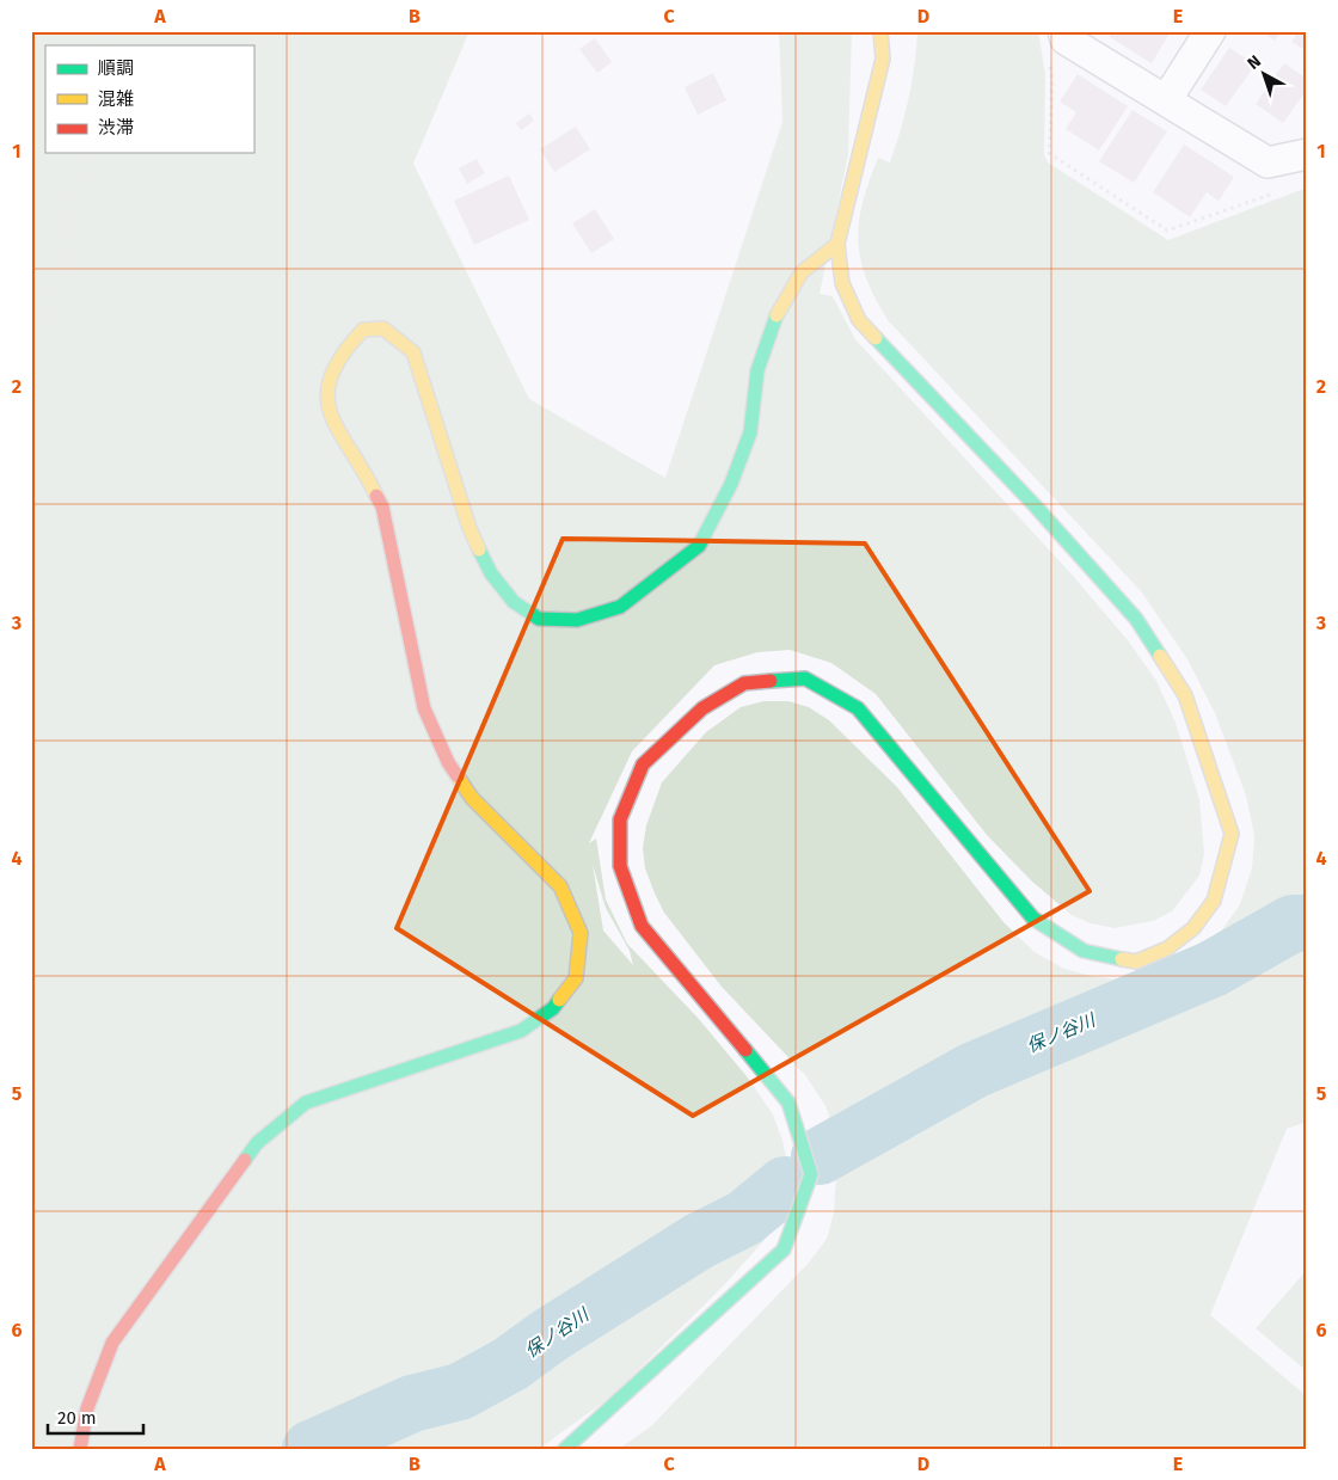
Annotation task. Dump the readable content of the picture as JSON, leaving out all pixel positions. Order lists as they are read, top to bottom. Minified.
{"water":["保ノ谷川"],"legend":["順調","混雑","渋滞"],"scale_bar":"20 m","north":"top left","grid":{"columns":["A","B","C","D","E"],"rows":["1","2","3","4","5","6"]}}
